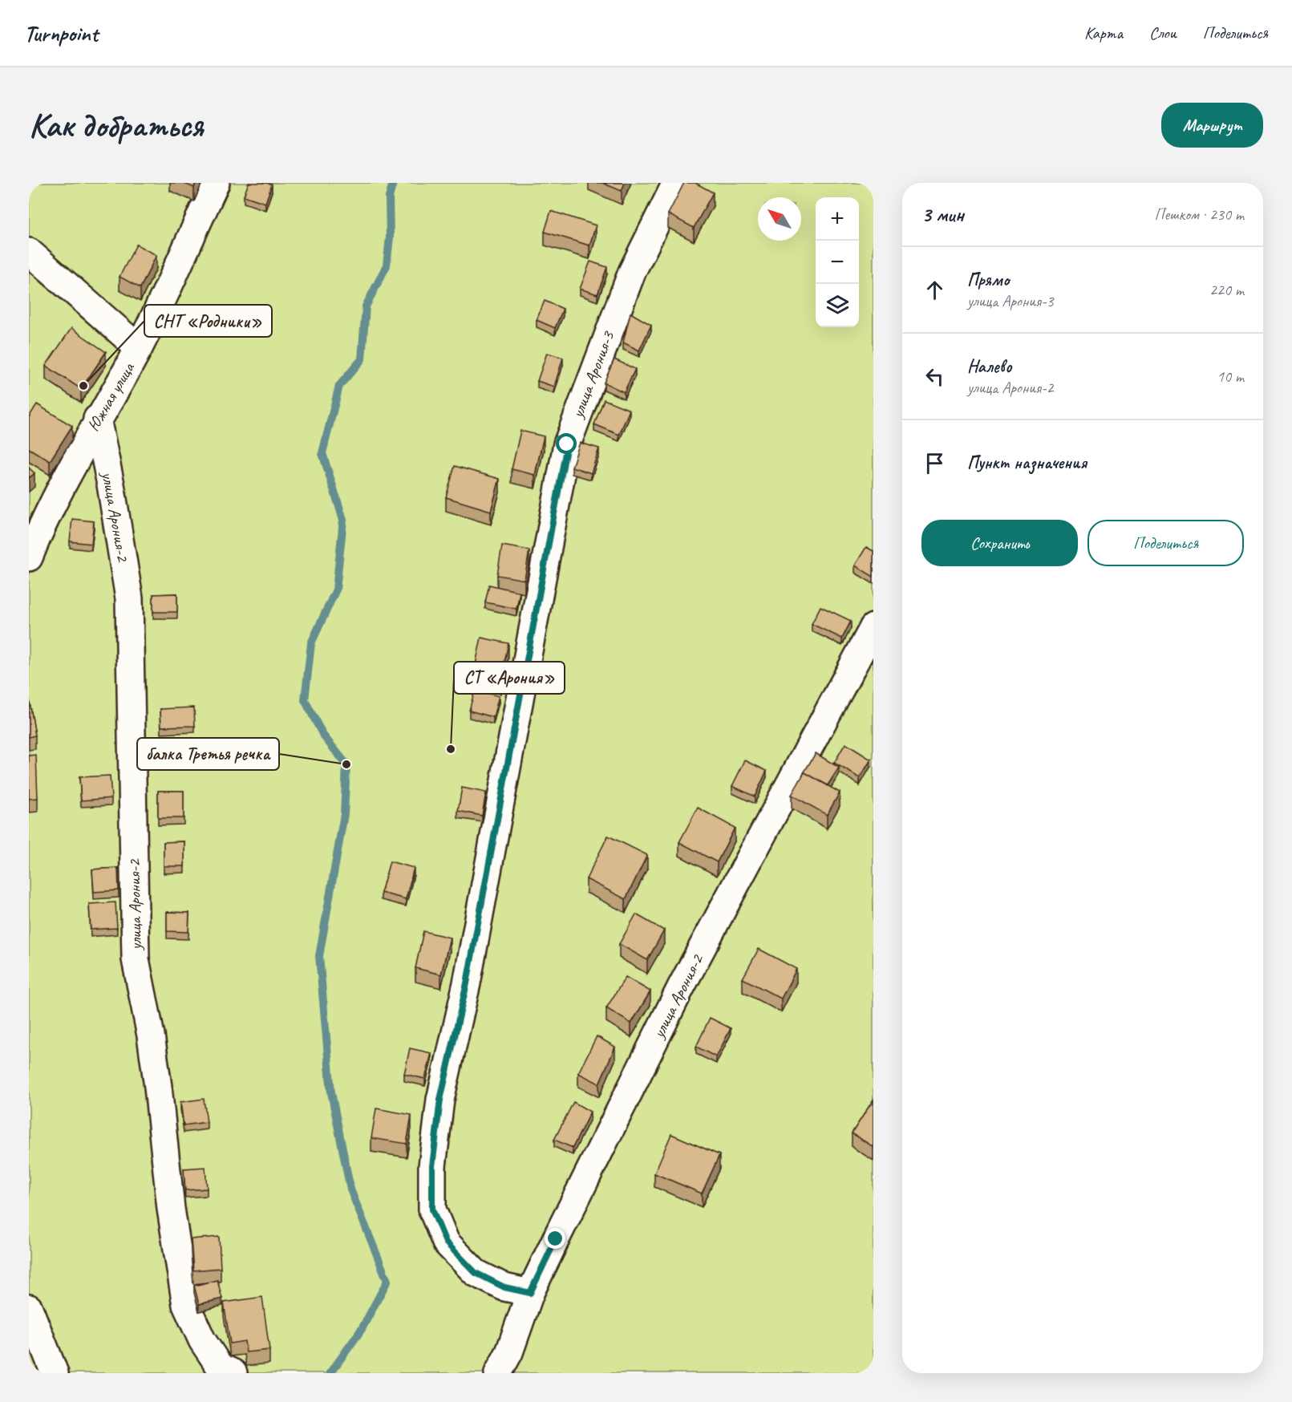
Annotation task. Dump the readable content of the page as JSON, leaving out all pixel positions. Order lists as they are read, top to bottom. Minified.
{"streets":{"street":["улица Арония-3","Южная улица","улица Арония-2"]},"crossings":[["улица Арония-3","улица Арония-2"],["Южная улица","улица Арония-2"]],"places":["СНТ «Родники»","СТ «Арония»","балка Третья речка"],"north":"top left","page":{"header":"Turnpoint","nav":["Карта","Слои","Поделиться"],"buttons":["Маршрут",["Сохранить","Поделиться"]],"title":"Как добраться","heading":["3 мин","Пешком · 230 m"],"map_buttons":["+","−"],"list":[["Прямо","улица Арония-3","220 m"],["Налево","улица Арония-2","10 m"],"Пункт назначения"]}}
